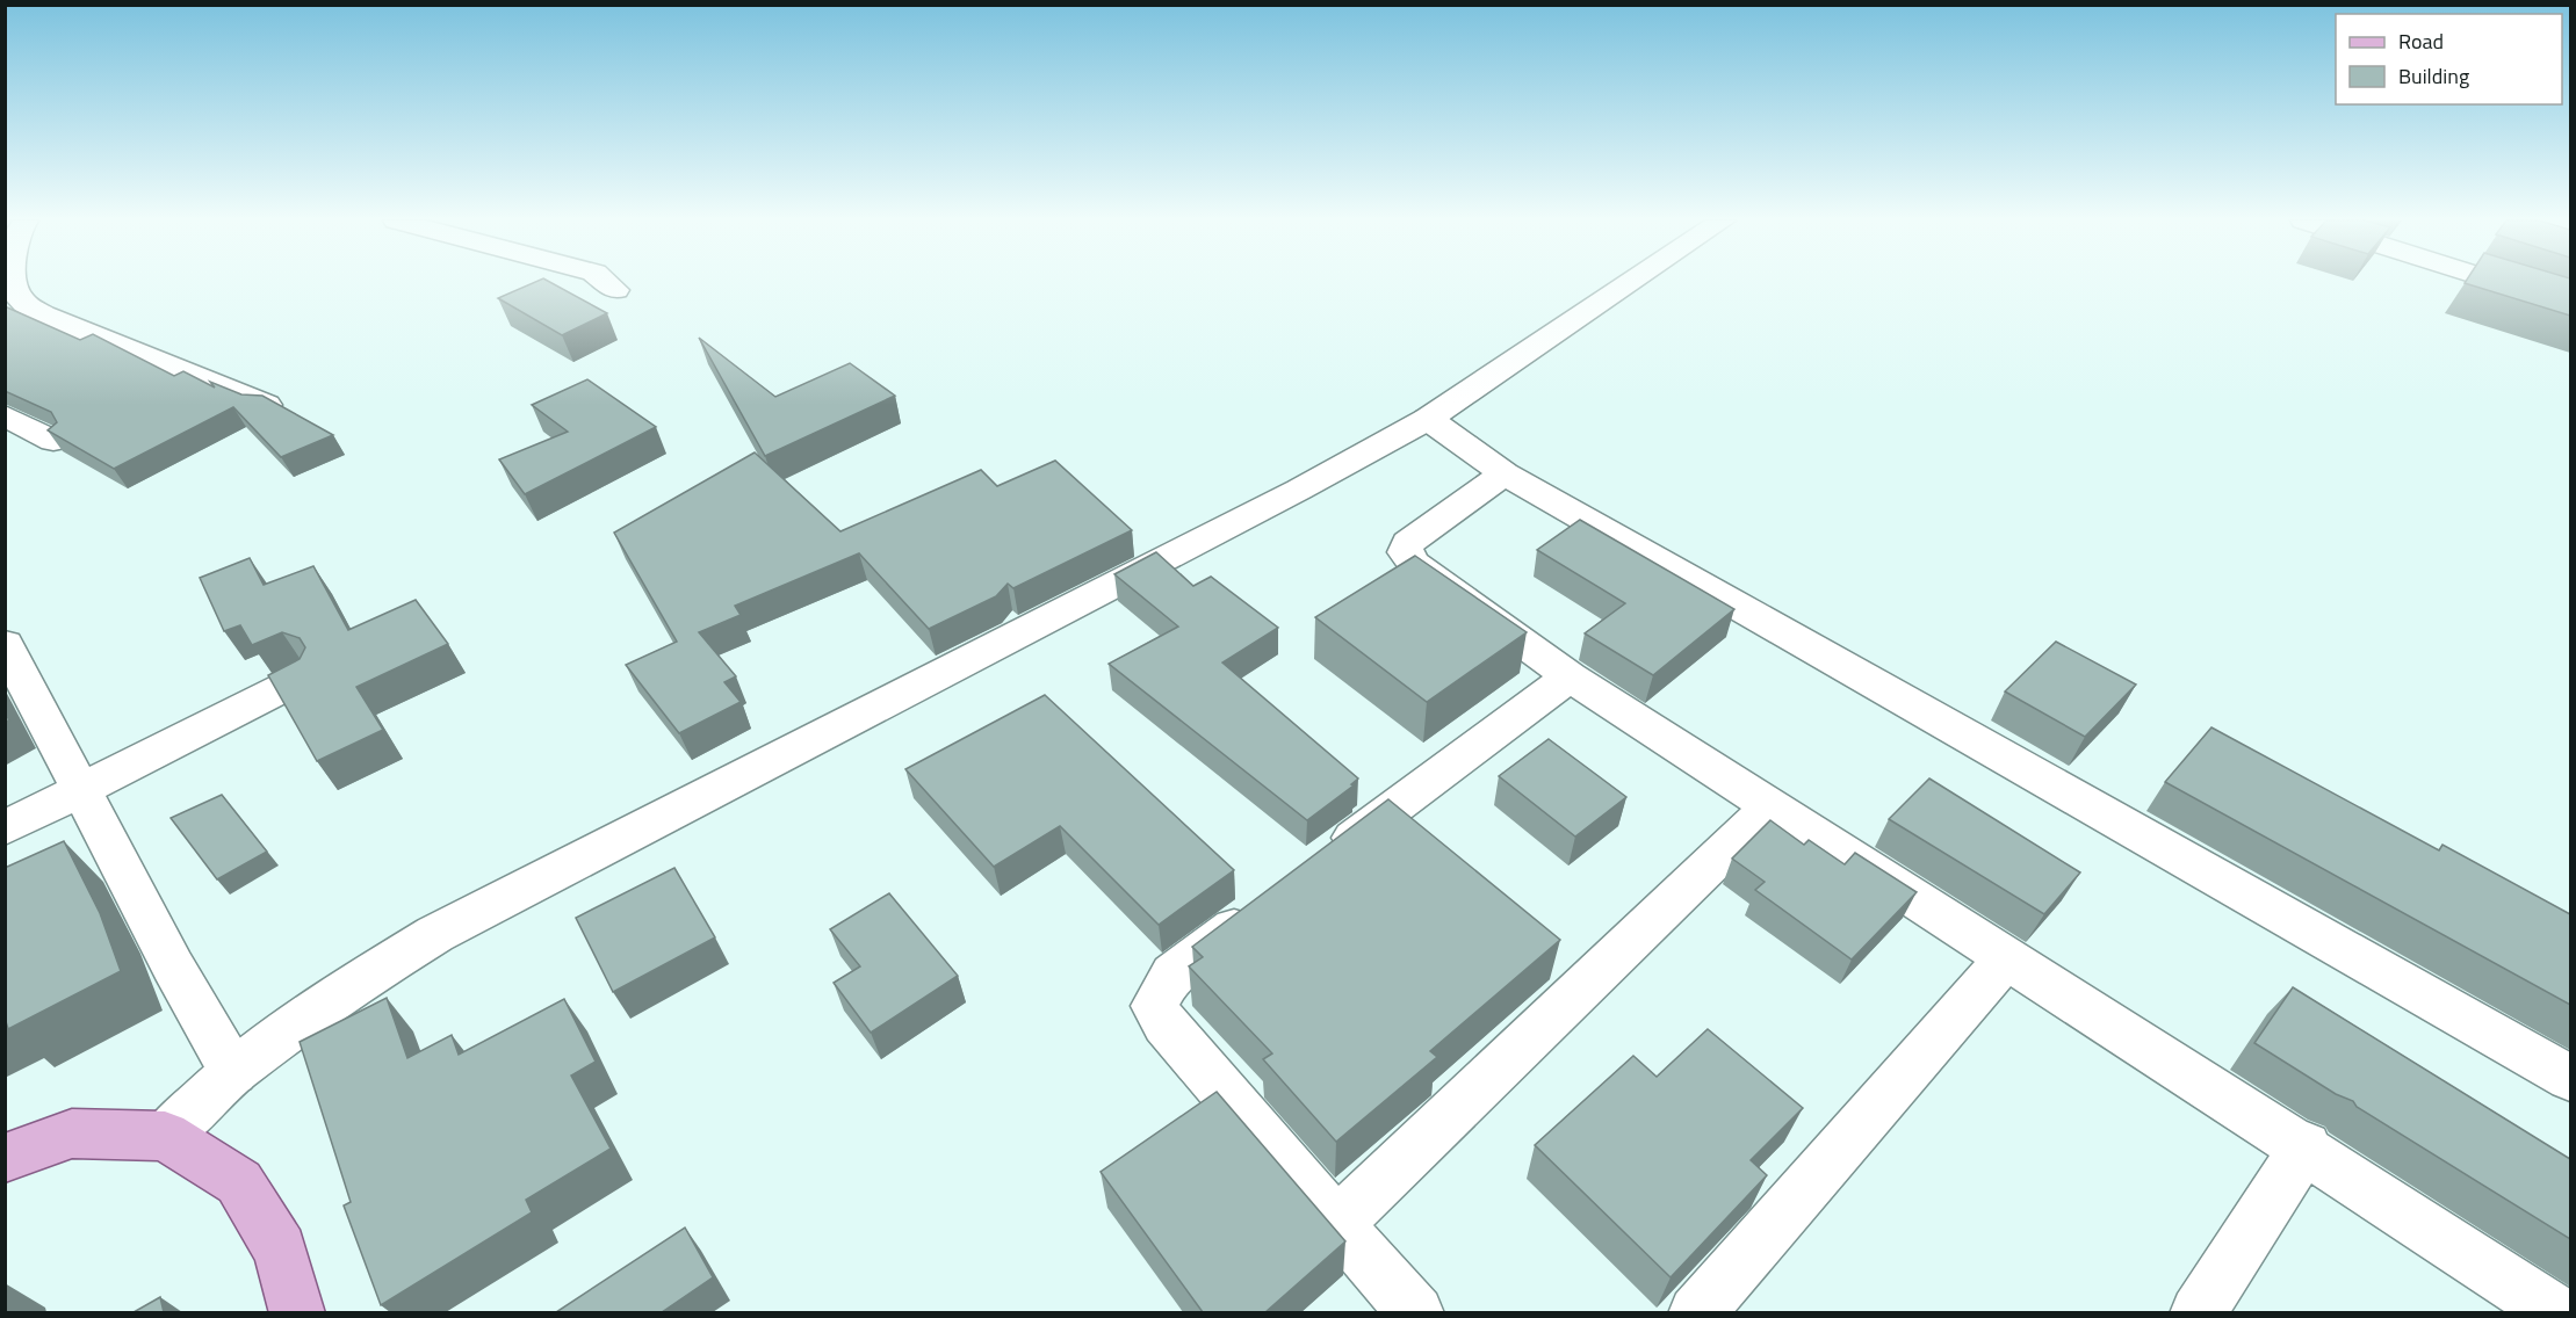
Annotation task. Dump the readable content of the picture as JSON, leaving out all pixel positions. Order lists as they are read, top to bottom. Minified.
{"legend":["Road","Building"]}
